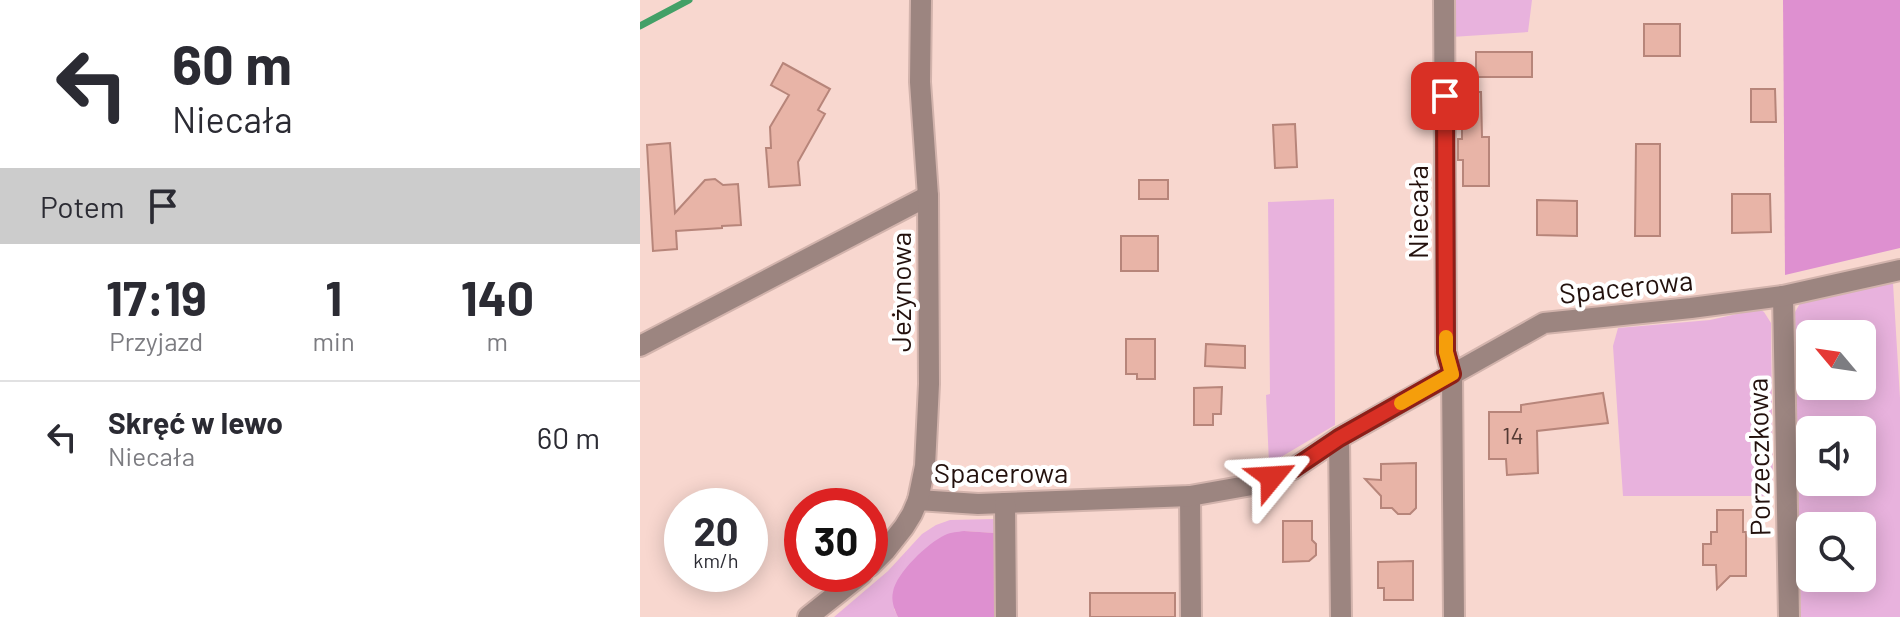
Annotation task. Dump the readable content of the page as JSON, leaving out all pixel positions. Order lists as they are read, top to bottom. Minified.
{"streets":{"street":["Niecała","Spacerowa","Jeżynowa","Porzeczkowa"]},"crossings":[["Niecała","Spacerowa"],["Spacerowa","Jeżynowa"],["Spacerowa","Porzeczkowa"]],"house_numbers":["14"],"north":"top left","page":{"turn":["60 m","Niecała"],"then":"Potem","eta":["17:19","Przyjazd","1","min","140","m"],"list":[{"name":"Skręć w lewo","note":"Niecała","value":"60 m"}],"speed":"20 km/h","limit":"30"}}
